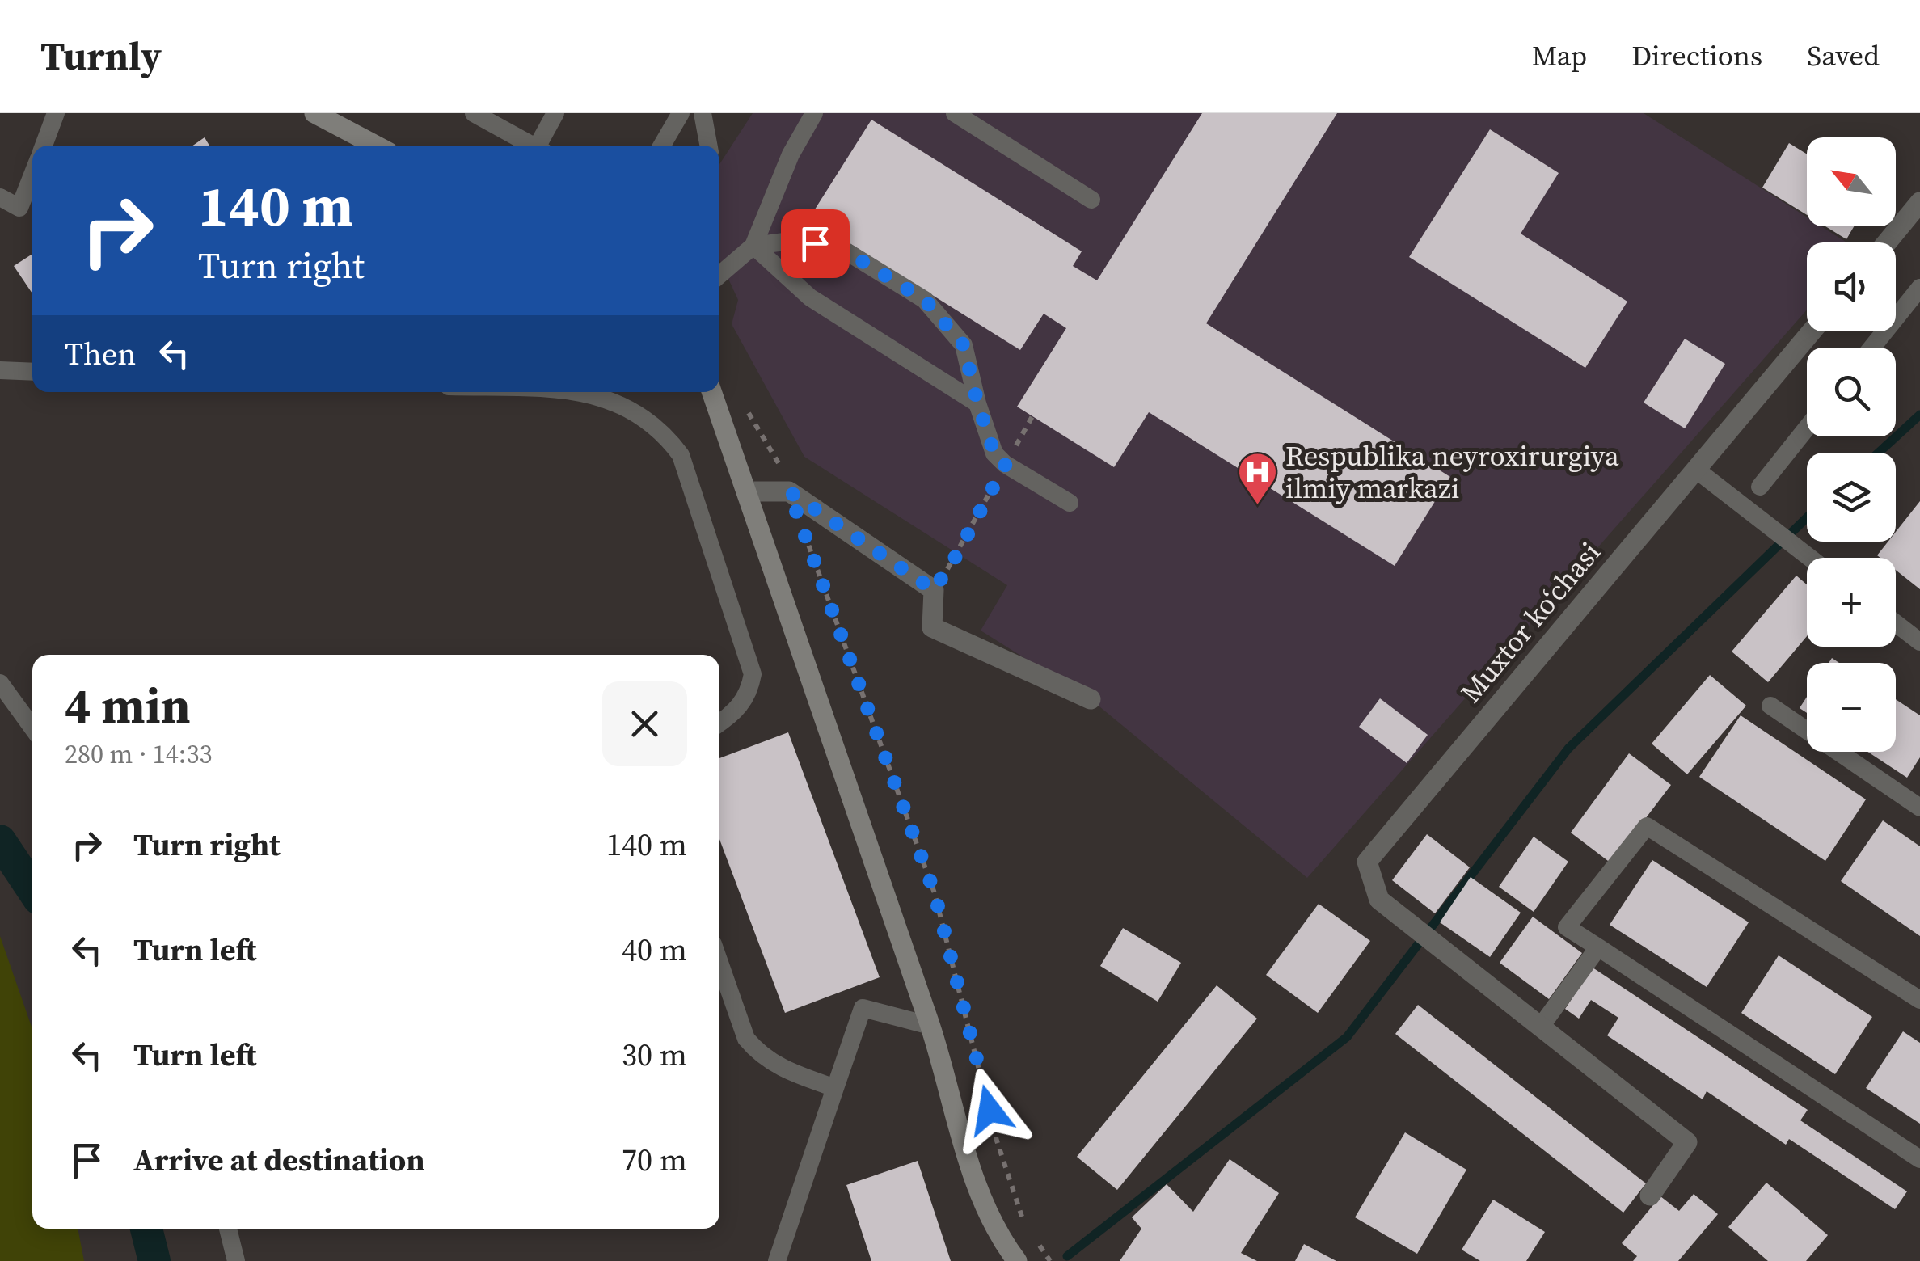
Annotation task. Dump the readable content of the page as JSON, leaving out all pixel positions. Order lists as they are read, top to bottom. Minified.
{"streets":{"street":["Muxtor koʻchasi"]},"places":{"hospital":["Respublika neyroxirurgiya ilmiy markazi"]},"north":"top left","page":{"header":"Turnly","nav":["Map","Directions","Saved"],"map_buttons":["+","−"],"turn":["140 m","Turn right"],"then":"Then","heading":["4 min","280 m · 14:33"],"list":[{"name":"Turn right","value":"140 m"},{"name":"Turn left","value":"40 m"},{"name":"Turn left","value":"30 m"},{"name":"Arrive at destination","value":"70 m"}]}}
